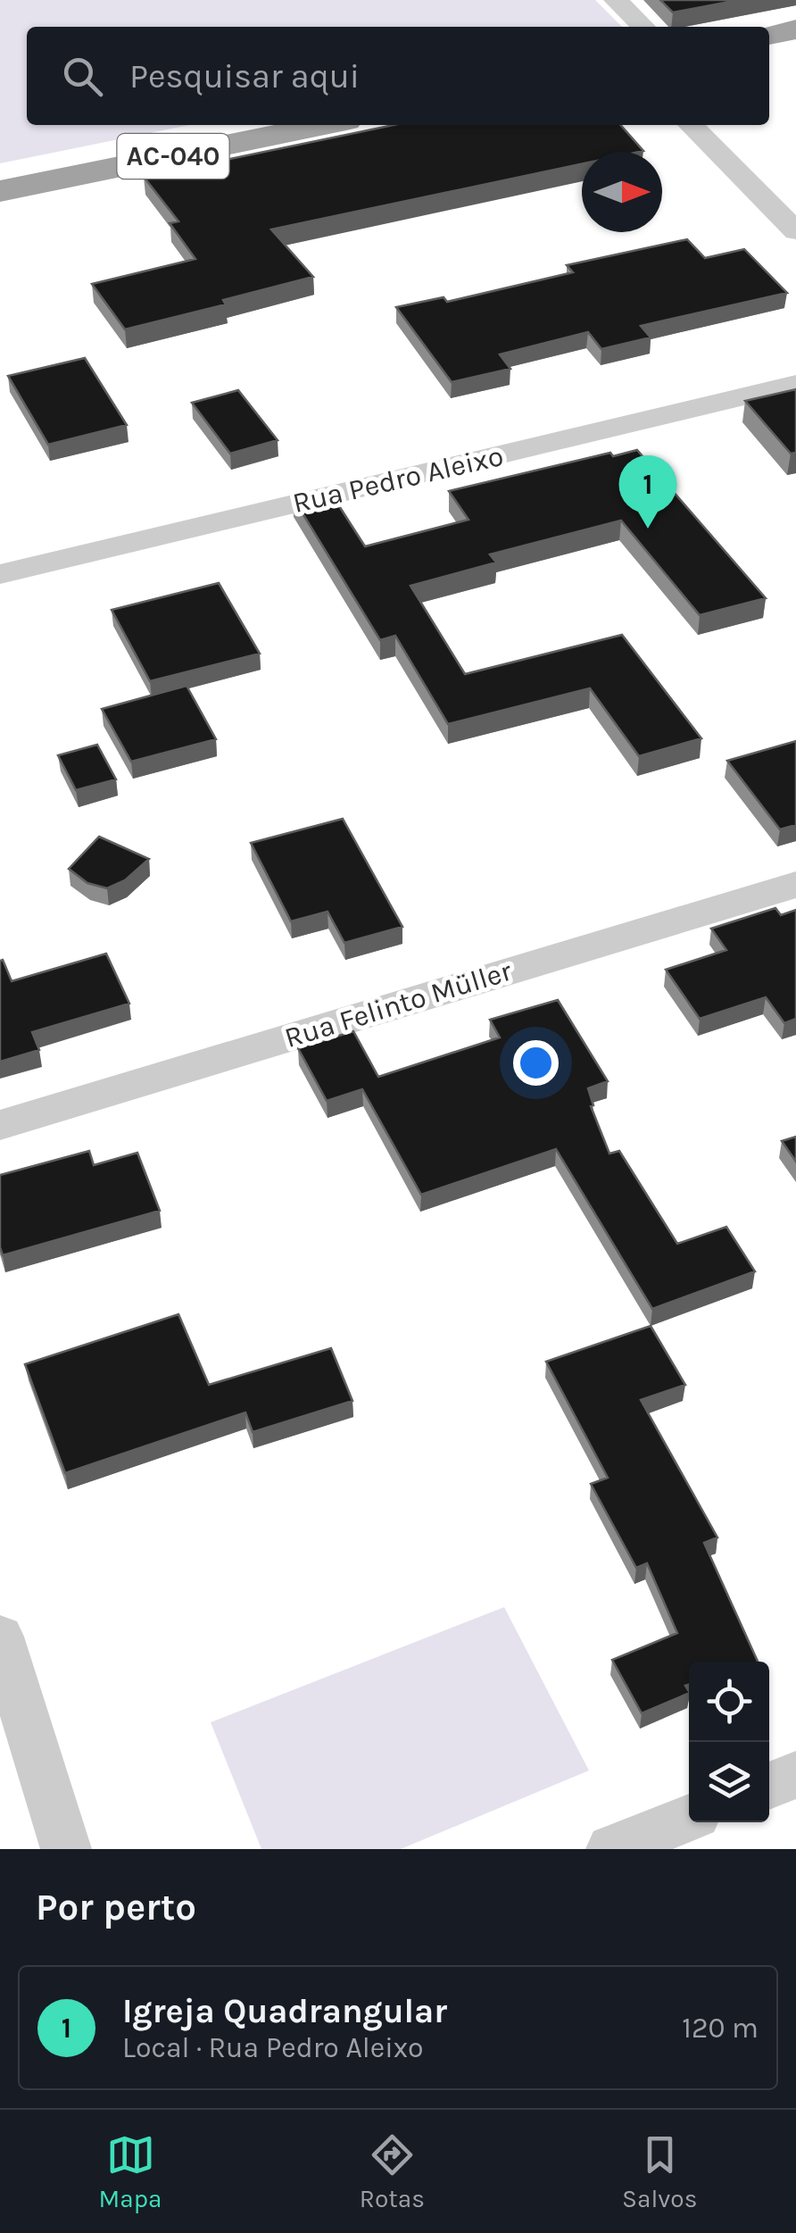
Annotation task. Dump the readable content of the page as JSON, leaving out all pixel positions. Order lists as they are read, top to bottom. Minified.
{"streets":{"highway":["AC-040"],"street":["Rua Pedro Aleixo","Rua Felinto Müller"]},"north":"right","page":{"search":"Pesquisar aqui","pins":"1","heading":"Por perto","list":[{"mark":"1","name":"Igreja Quadrangular","note":"Local · Rua Pedro Aleixo","value":"120 m"}],"nav":["Mapa","Rotas","Salvos"]}}
